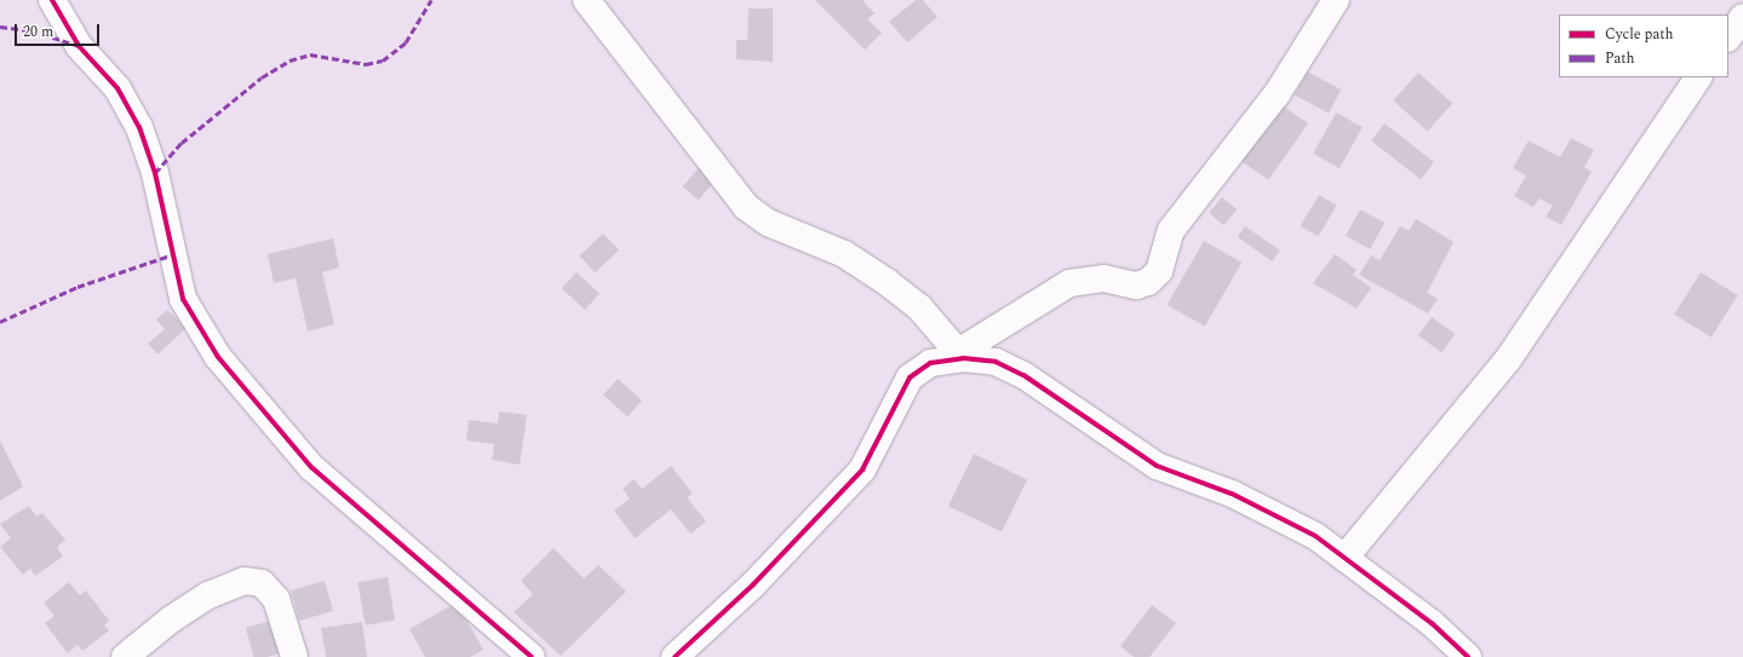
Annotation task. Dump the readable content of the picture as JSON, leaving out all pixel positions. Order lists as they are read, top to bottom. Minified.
{"legend":["Cycle path","Path"],"scale_bar":"20 m"}
